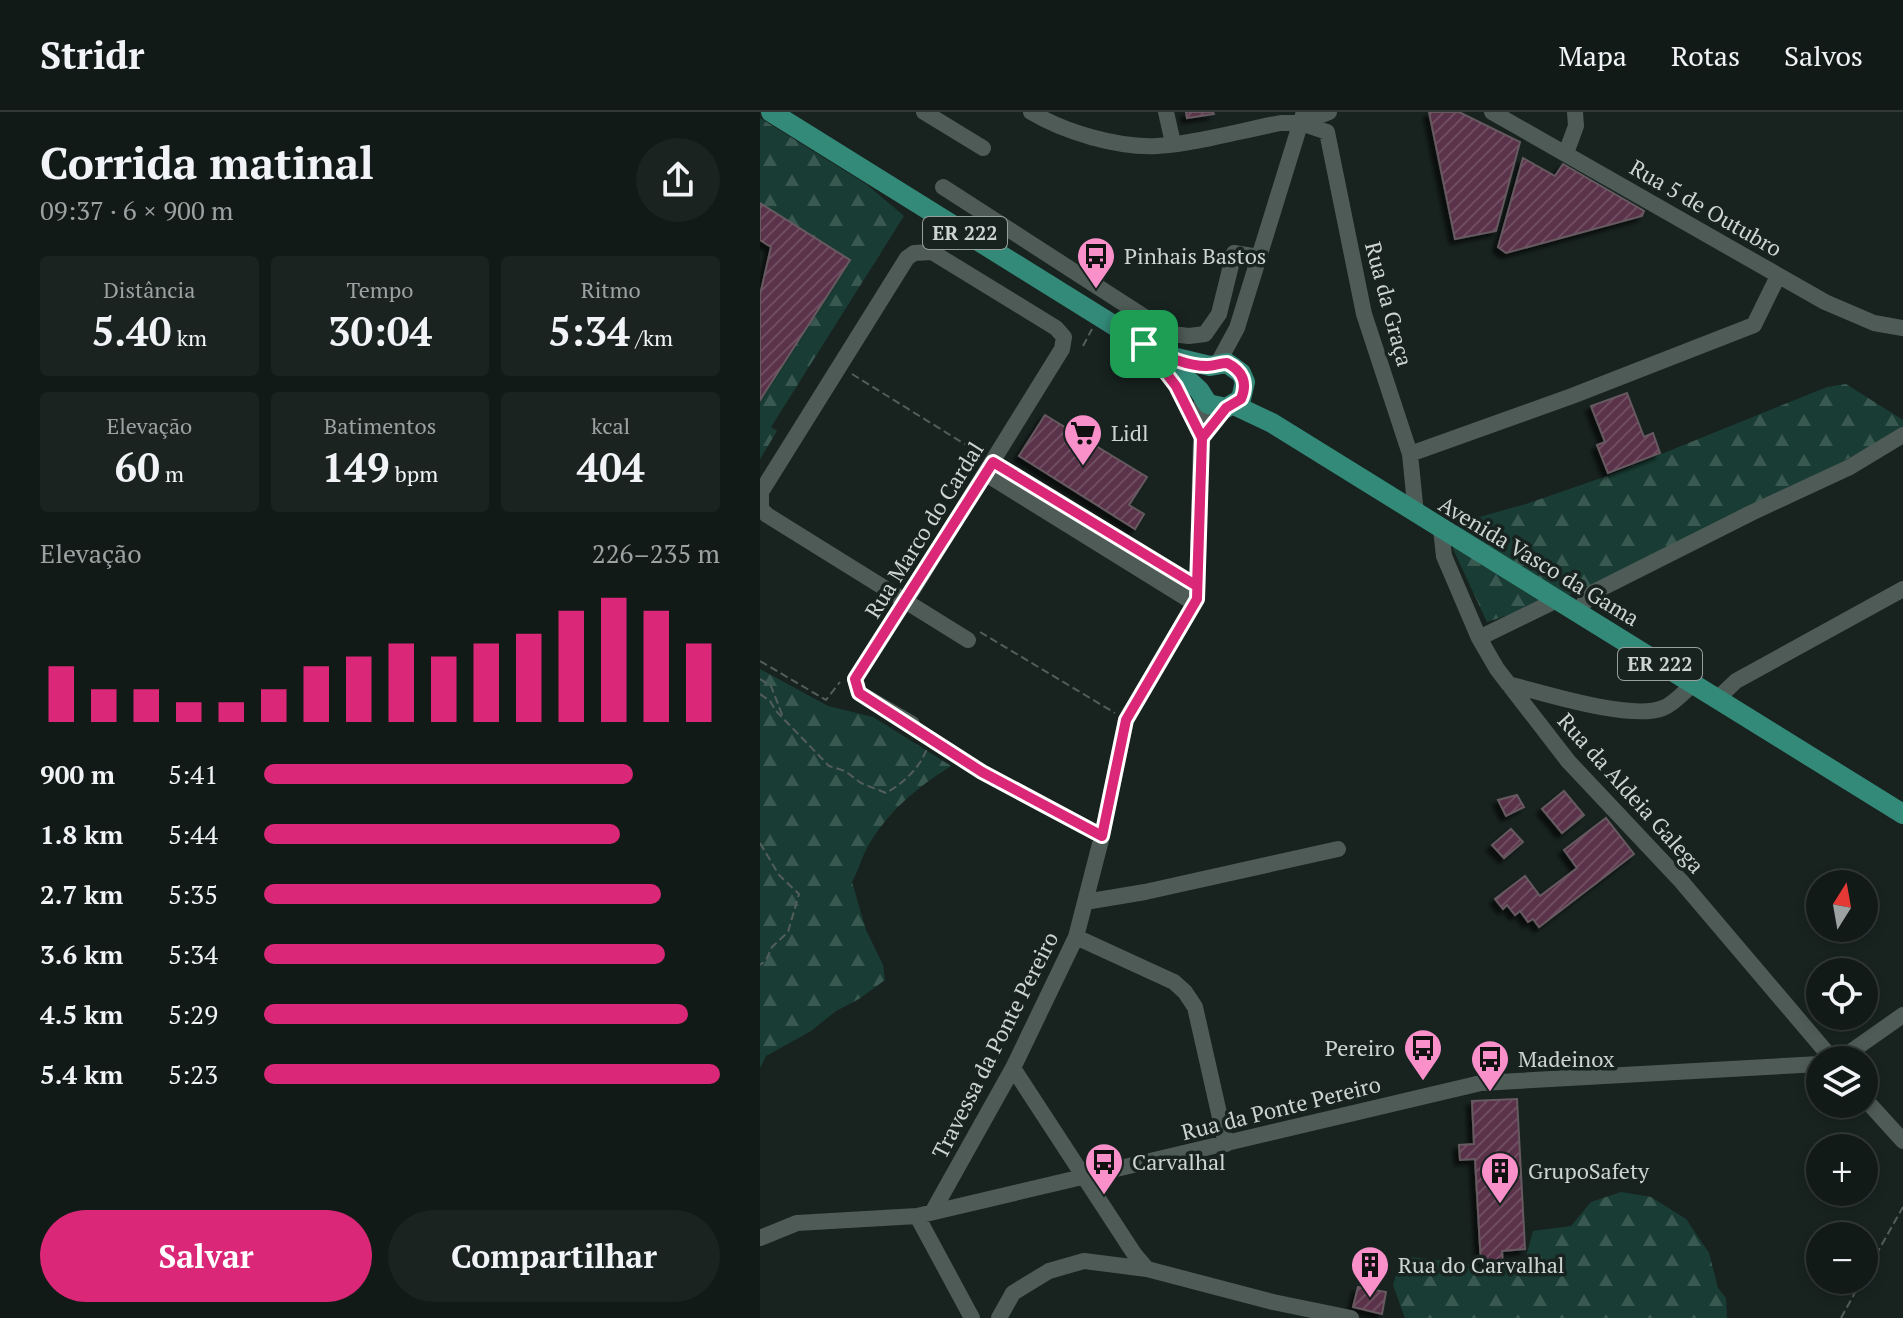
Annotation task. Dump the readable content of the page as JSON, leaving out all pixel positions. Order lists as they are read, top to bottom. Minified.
{"streets":{"main road":["ER 222","Avenida Vasco da Gama"],"street":["Rua 5 de Outubro","Rua da Graça","Rua Marco do Cardal","Rua da Aldeia Galega","Travessa da Ponte Pereiro","Rua da Ponte Pereiro"]},"crossings":[["Rua da Graça","Avenida Vasco da Gama"],["Avenida Vasco da Gama","Rua da Aldeia Galega"],["Avenida Vasco da Gama","Travessa da Ponte Pereiro"],["Travessa da Ponte Pereiro","Rua da Ponte Pereiro"]],"places":{"bus stop":["Pinhais Bastos","Pereiro","Madeinox","Carvalhal"],"supermarket":["Lidl"],"building":["GrupoSafety","Rua do Carvalhal"]},"north":"top","page":{"header":"Stridr","nav":["Mapa","Rotas","Salvos"],"heading":["Corrida matinal","09:37 · 6 × 900 m"],"stats":[["Distância","5.40 km"],["Tempo","30:04"],["Ritmo","5:34 /km"],["Elevação","60 m"],["Batimentos","149 bpm"],["kcal","404"]],"chart":["Elevação","226–235 m"],"list":[{"name":"900 m","note":"5:41"},{"name":"1.8 km","note":"5:44"},{"name":"2.7 km","note":"5:35"},{"name":"3.6 km","note":"5:34"},{"name":"4.5 km","note":"5:29"},{"name":"5.4 km","note":"5:23"}],"map_buttons":["+","−"],"buttons":["Salvar","Compartilhar"]}}
